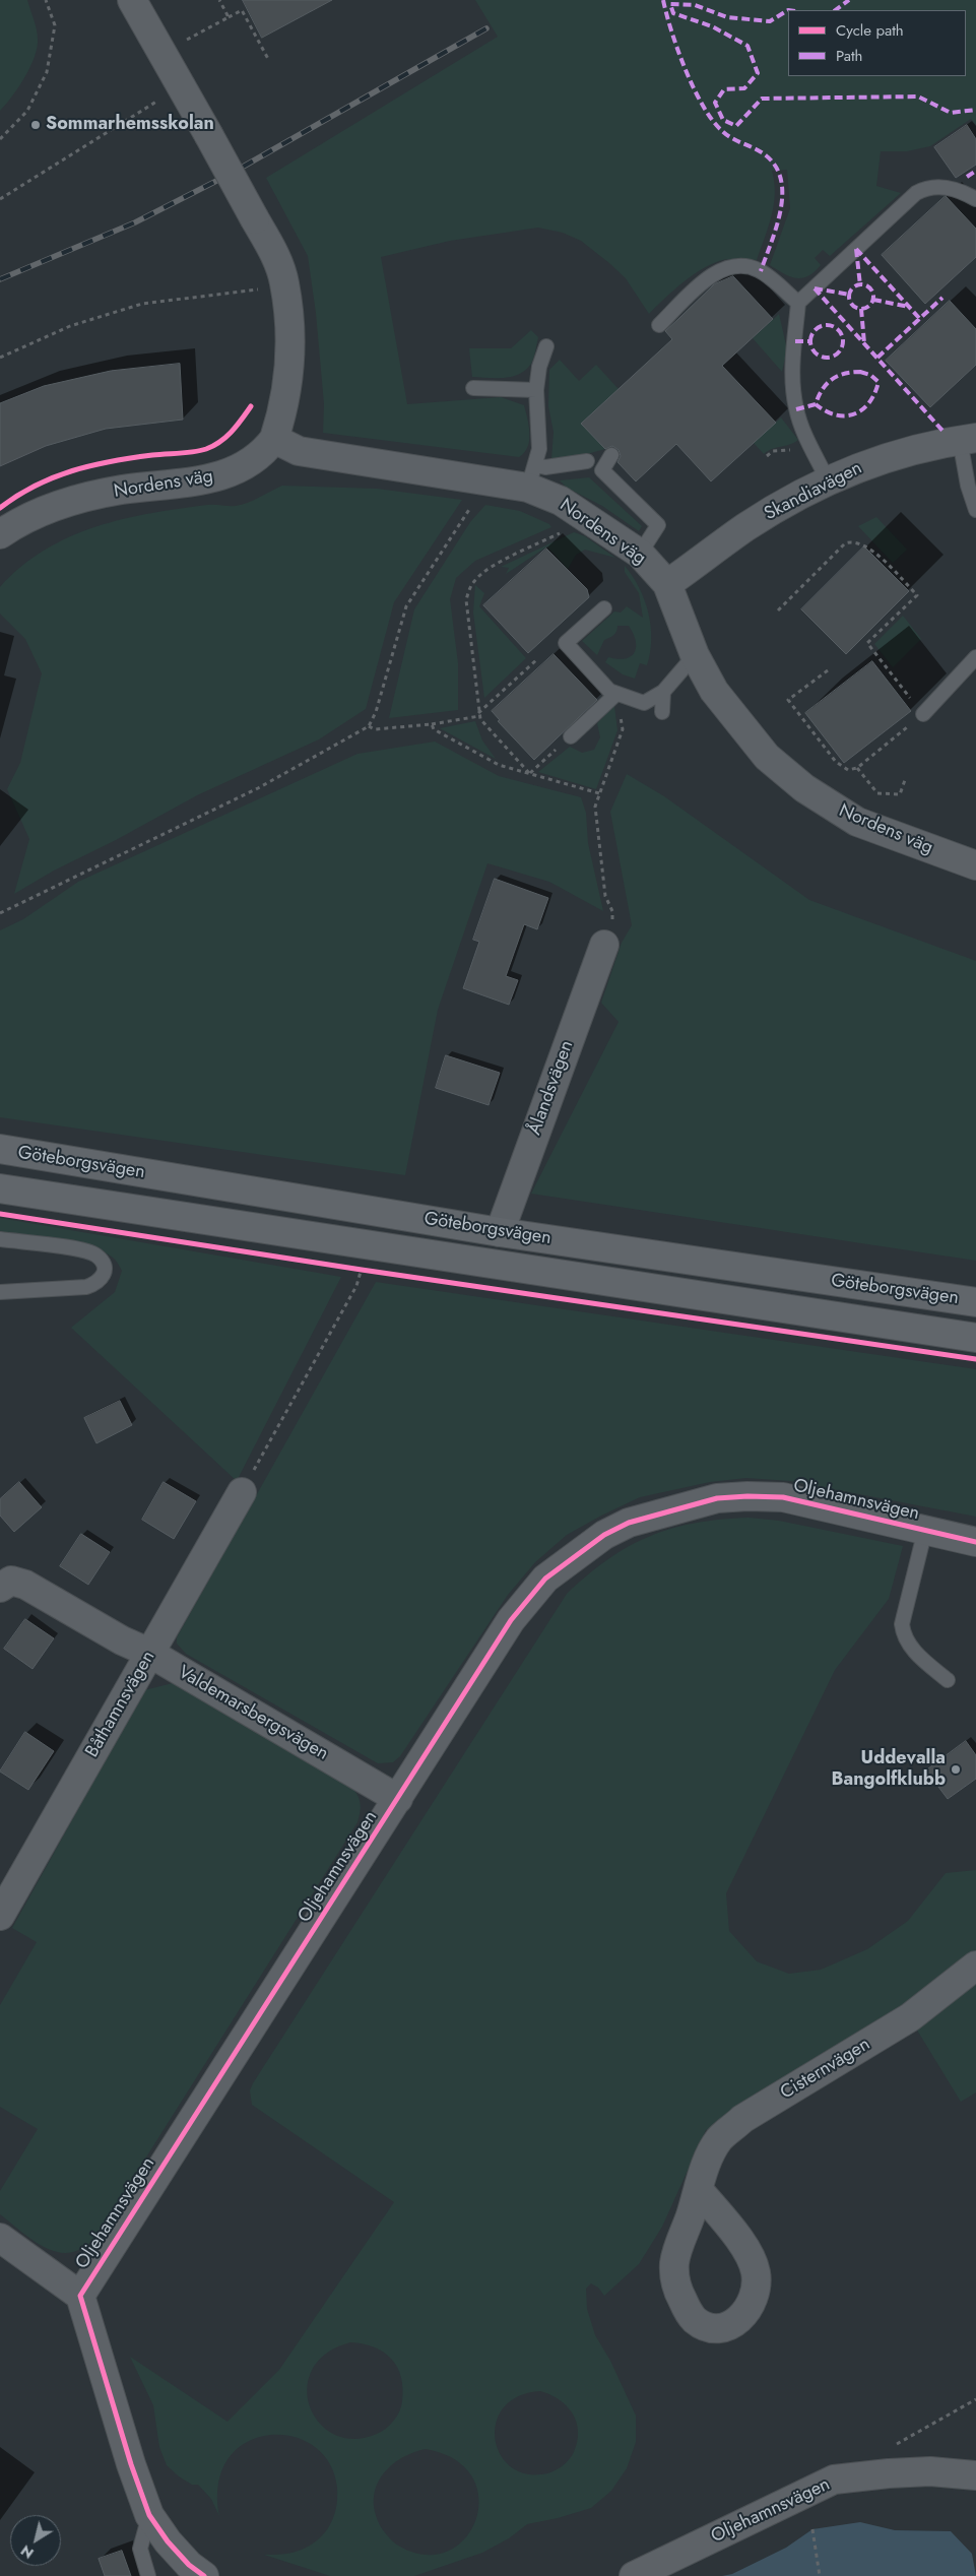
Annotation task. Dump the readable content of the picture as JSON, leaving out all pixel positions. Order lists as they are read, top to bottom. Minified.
{"streets":{"main road":["Göteborgsvägen"],"street":["Nordens väg","Skandiavägen","Ålandsvägen","Oljehamnsvägen","Båthamnsvägen","Valdemarsbergsvägen","Cisternvägen"]},"crossings":[["Nordens väg","Skandiavägen"],["Ålandsvägen","Göteborgsvägen"],["Oljehamnsvägen","Valdemarsbergsvägen"],["Båthamnsvägen","Valdemarsbergsvägen"]],"places":["Sommarhemsskolan","Uddevalla Bangolfklubb"],"legend":["Cycle path","Path"],"north":"bottom left"}
